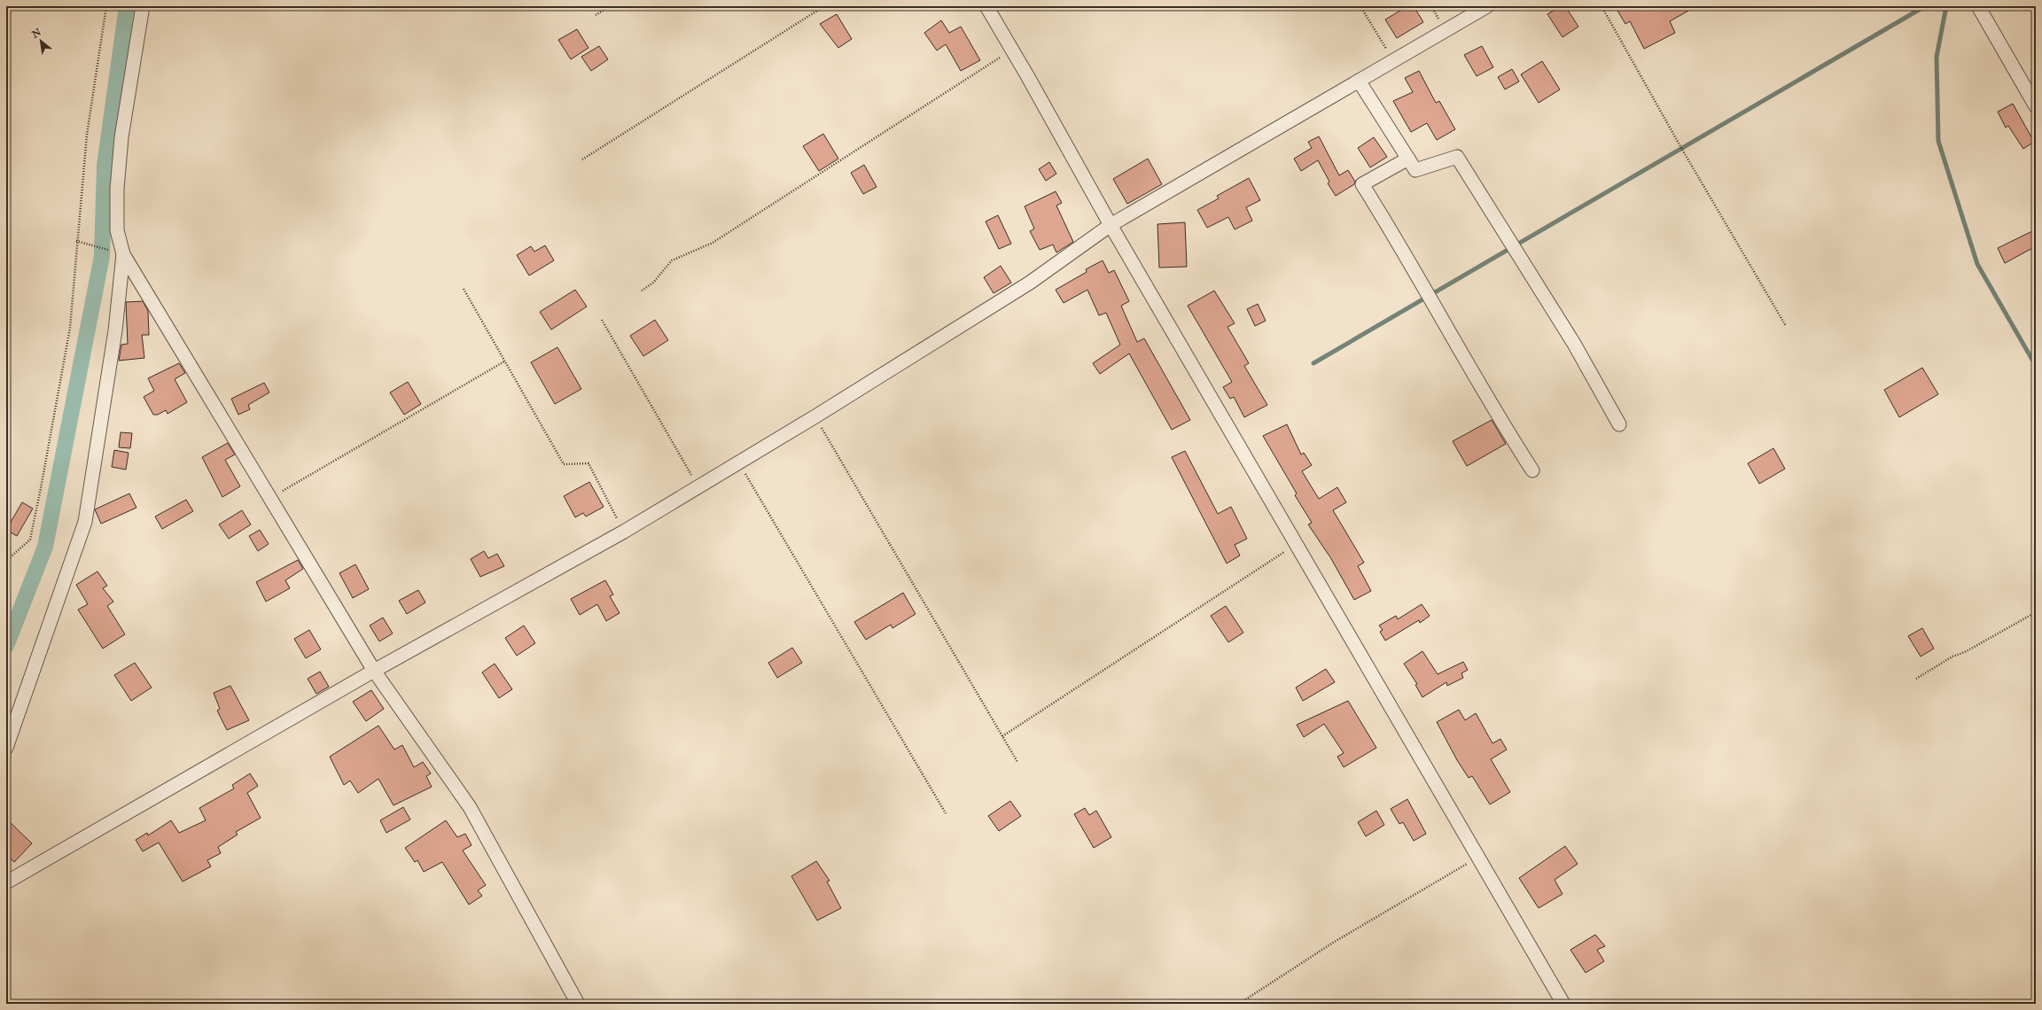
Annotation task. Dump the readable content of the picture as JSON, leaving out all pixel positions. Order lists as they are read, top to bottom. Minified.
{"north":"top left"}
